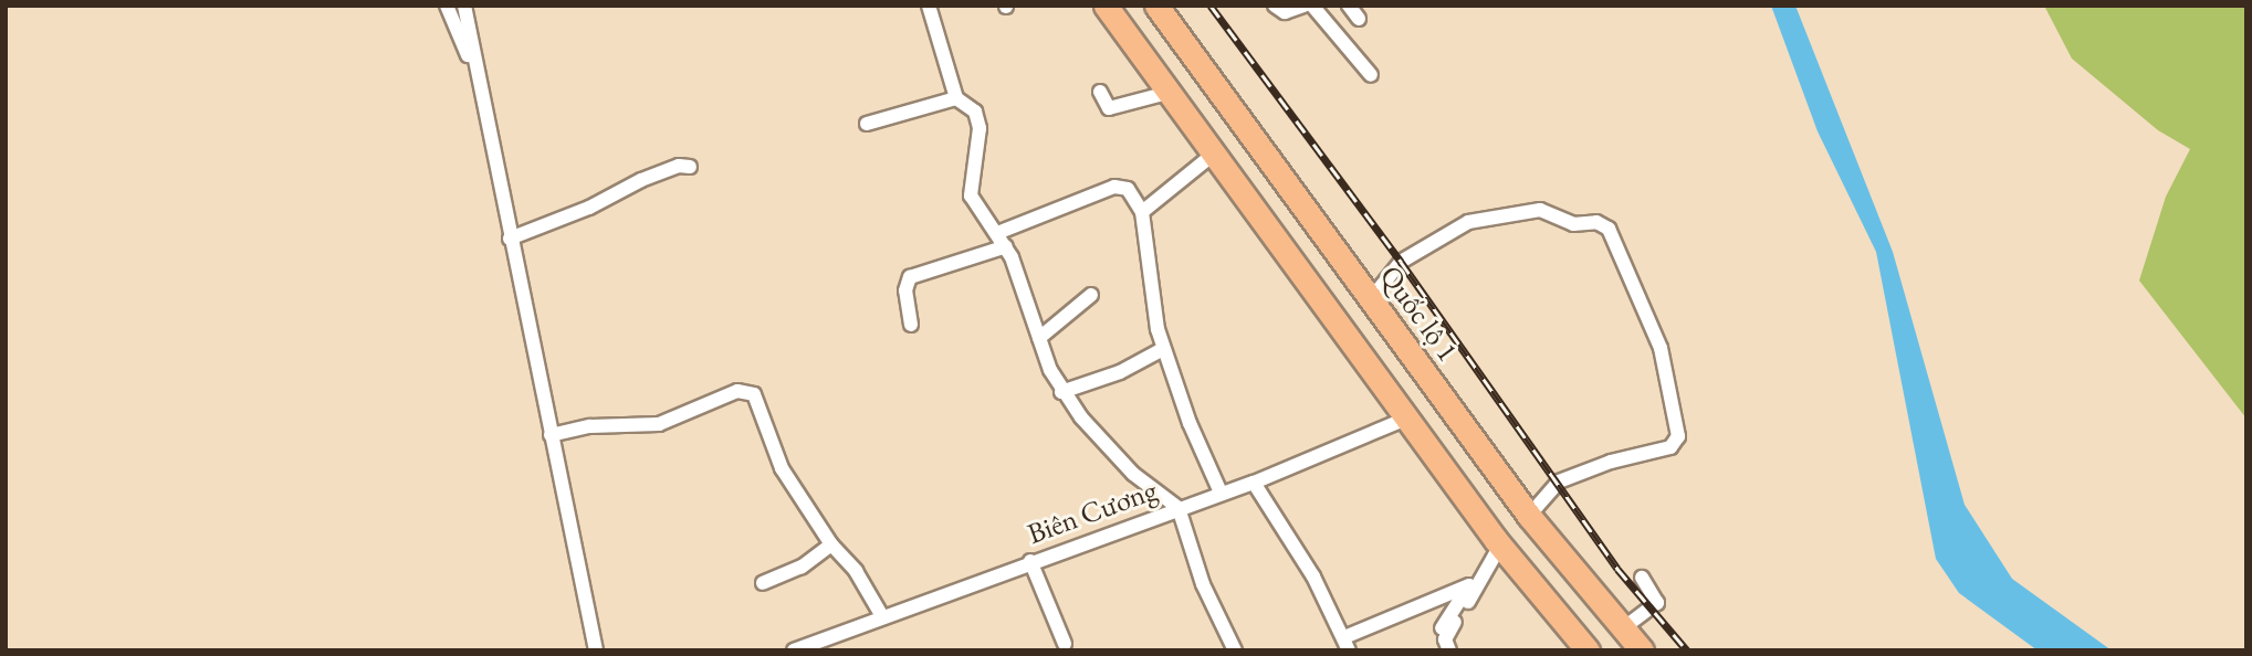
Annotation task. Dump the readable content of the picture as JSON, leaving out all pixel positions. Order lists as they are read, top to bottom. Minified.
{"streets":{"highway":["Quốc lộ 1"],"street":["Biên Cương"]}}
